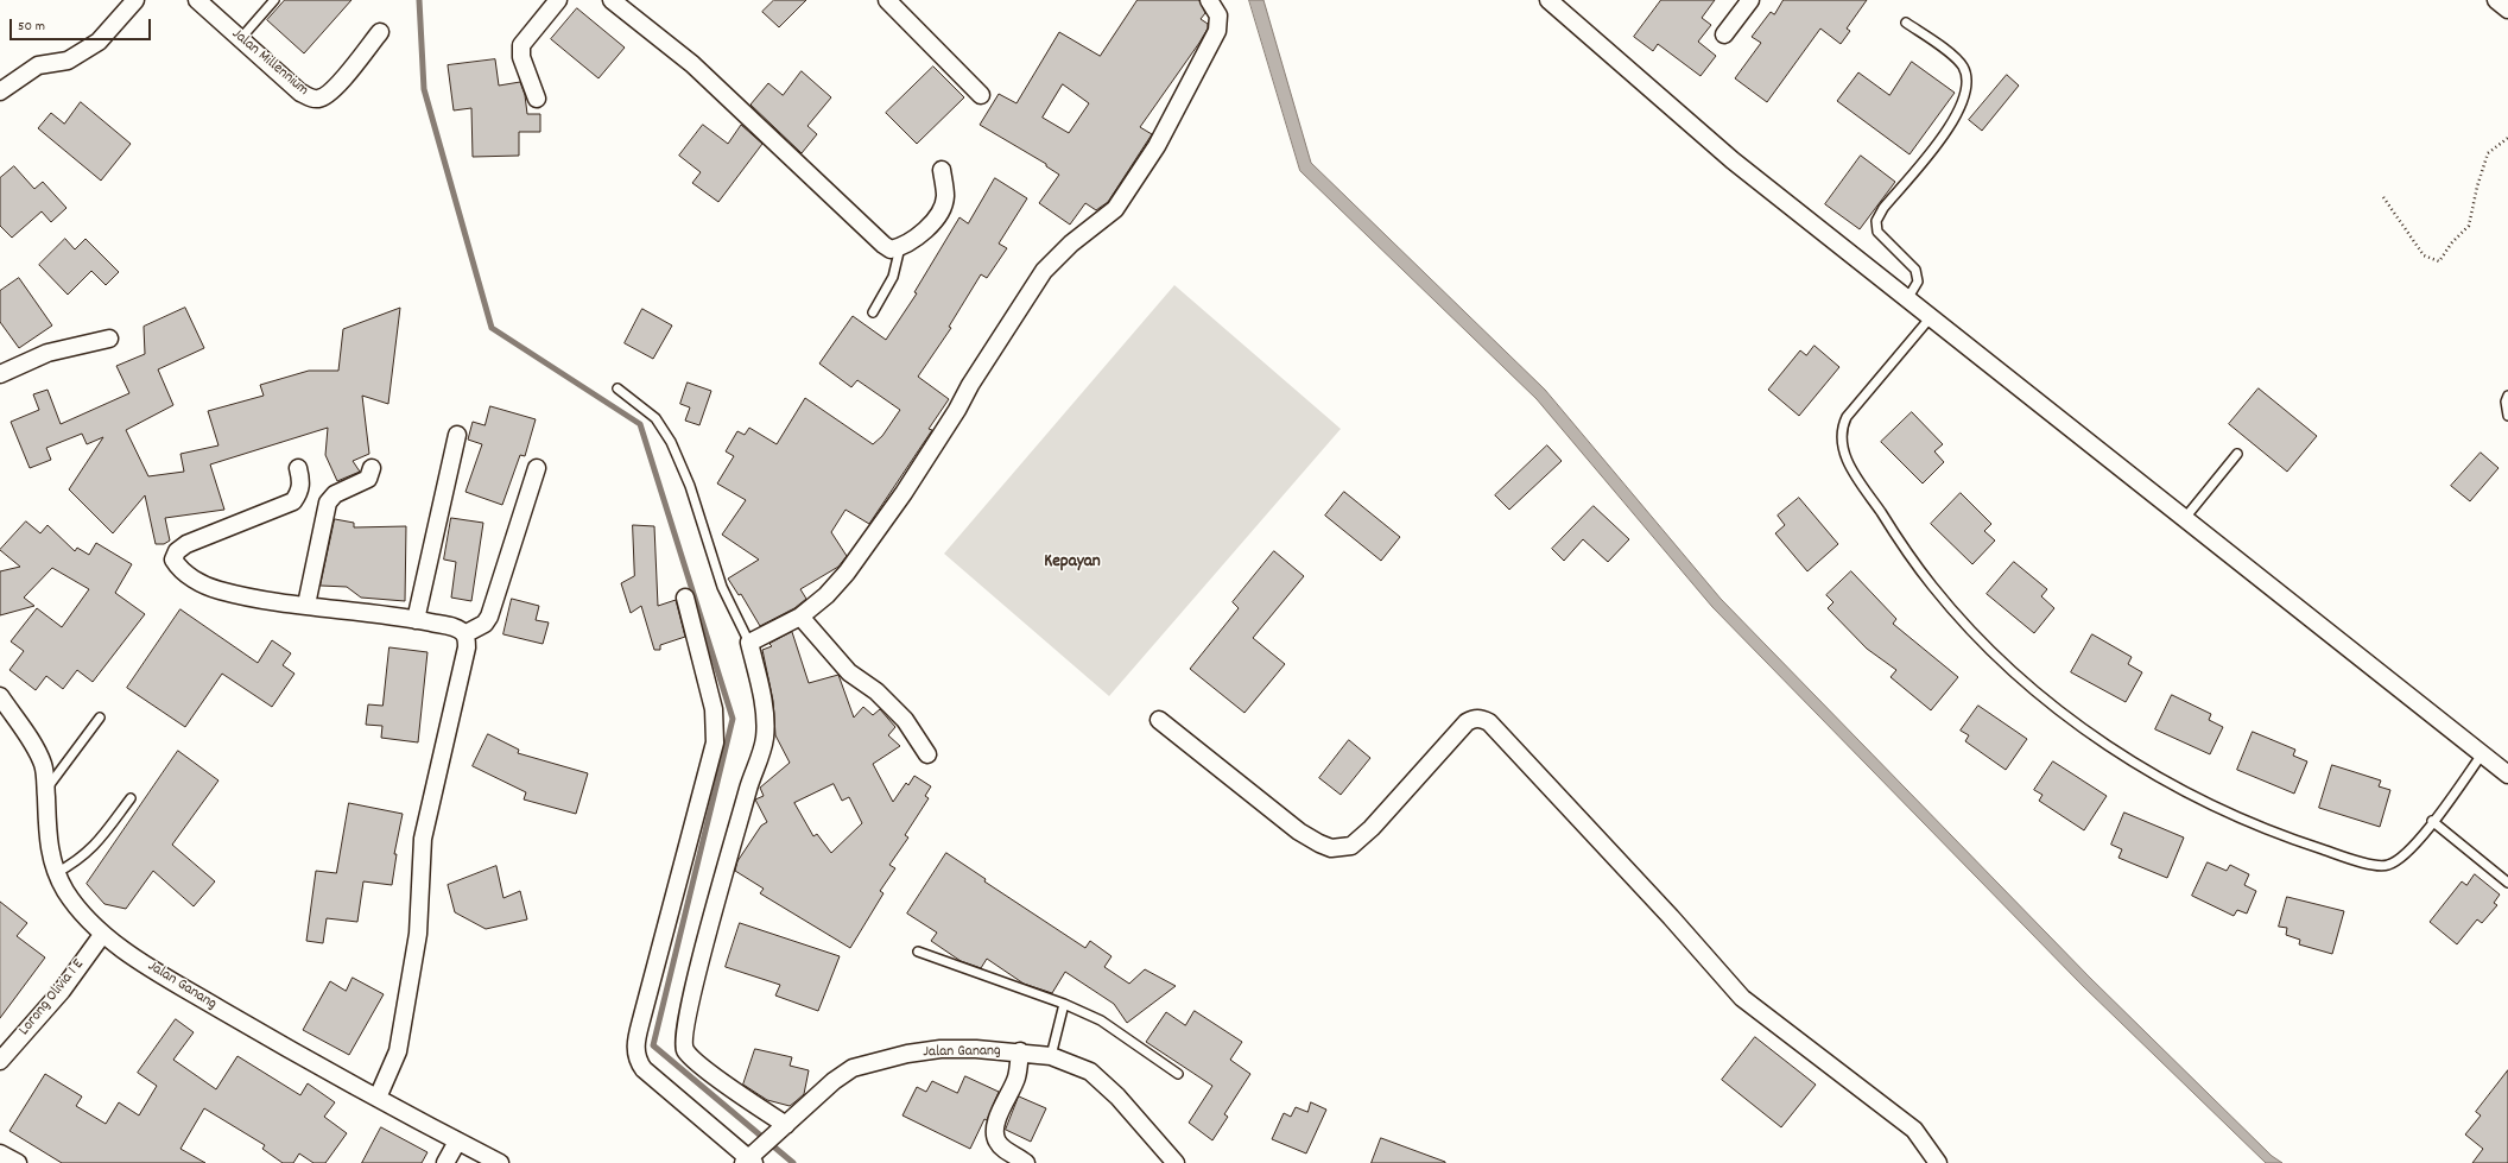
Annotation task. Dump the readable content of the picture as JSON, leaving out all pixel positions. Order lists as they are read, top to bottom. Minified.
{"streets":{"street":["Jalan Millennium","Jalan Ganang","Lorong Olivia 1 E"]},"crossings":[["Jalan Ganang","Lorong Olivia 1 E"]],"districts":["Kepayan"],"scale_bar":"50 m"}
